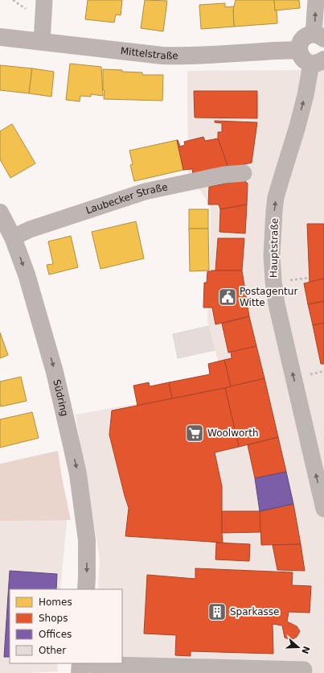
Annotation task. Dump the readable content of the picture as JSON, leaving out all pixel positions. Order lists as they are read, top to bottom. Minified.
{"streets":{"street":["Mittelstraße","Laubecker Straße","Hauptstraße","Südring"]},"crossings":[["Laubecker Straße","Südring"]],"one_way":["Hauptstraße","Südring"],"places":{"public building":["Postagentur Witte"],"supermarket":["Woolworth"],"building":["Sparkasse"]},"legend":["Homes","Shops","Offices","Other"],"north":"right"}
